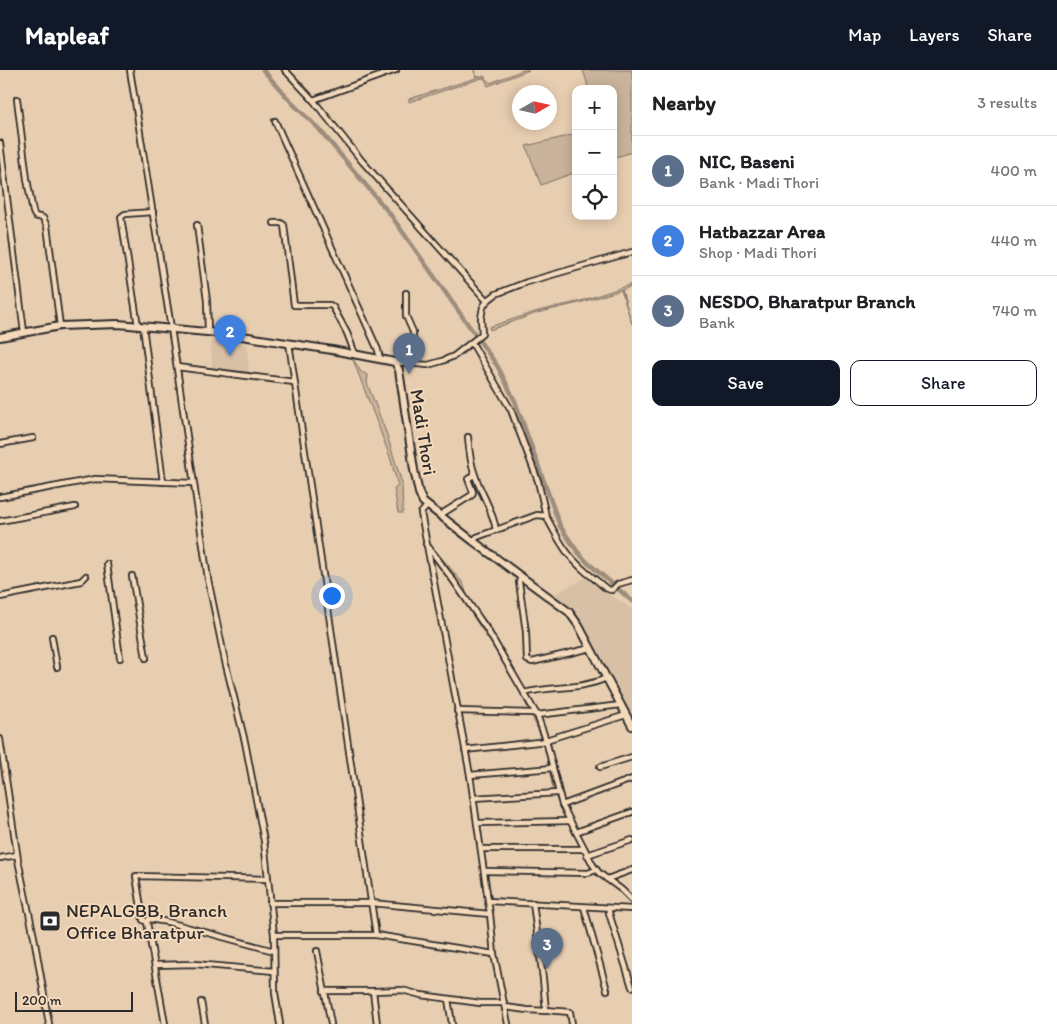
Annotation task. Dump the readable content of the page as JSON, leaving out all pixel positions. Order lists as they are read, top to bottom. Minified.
{"streets":{"main road":["Madi Thori"]},"places":{"bank":["NEPALGBB, Branch Office Bharatpur"]},"scale_bar":"200 m","north":"right","page":{"header":"Mapleaf","nav":["Map","Layers","Share"],"heading":["Nearby","3 results"],"map_buttons":["+","−"],"list":[{"mark":"1","name":"NIC, Baseni","note":"Bank · Madi Thori","value":"400 m"},{"mark":"2","name":"Hatbazzar Area","note":"Shop · Madi Thori","value":"440 m"},{"mark":"3","name":"NESDO, Bharatpur Branch","note":"Bank","value":"740 m"}],"pins":["2","1","3"],"buttons":["Save","Share"],"scale":"200 m"}}
